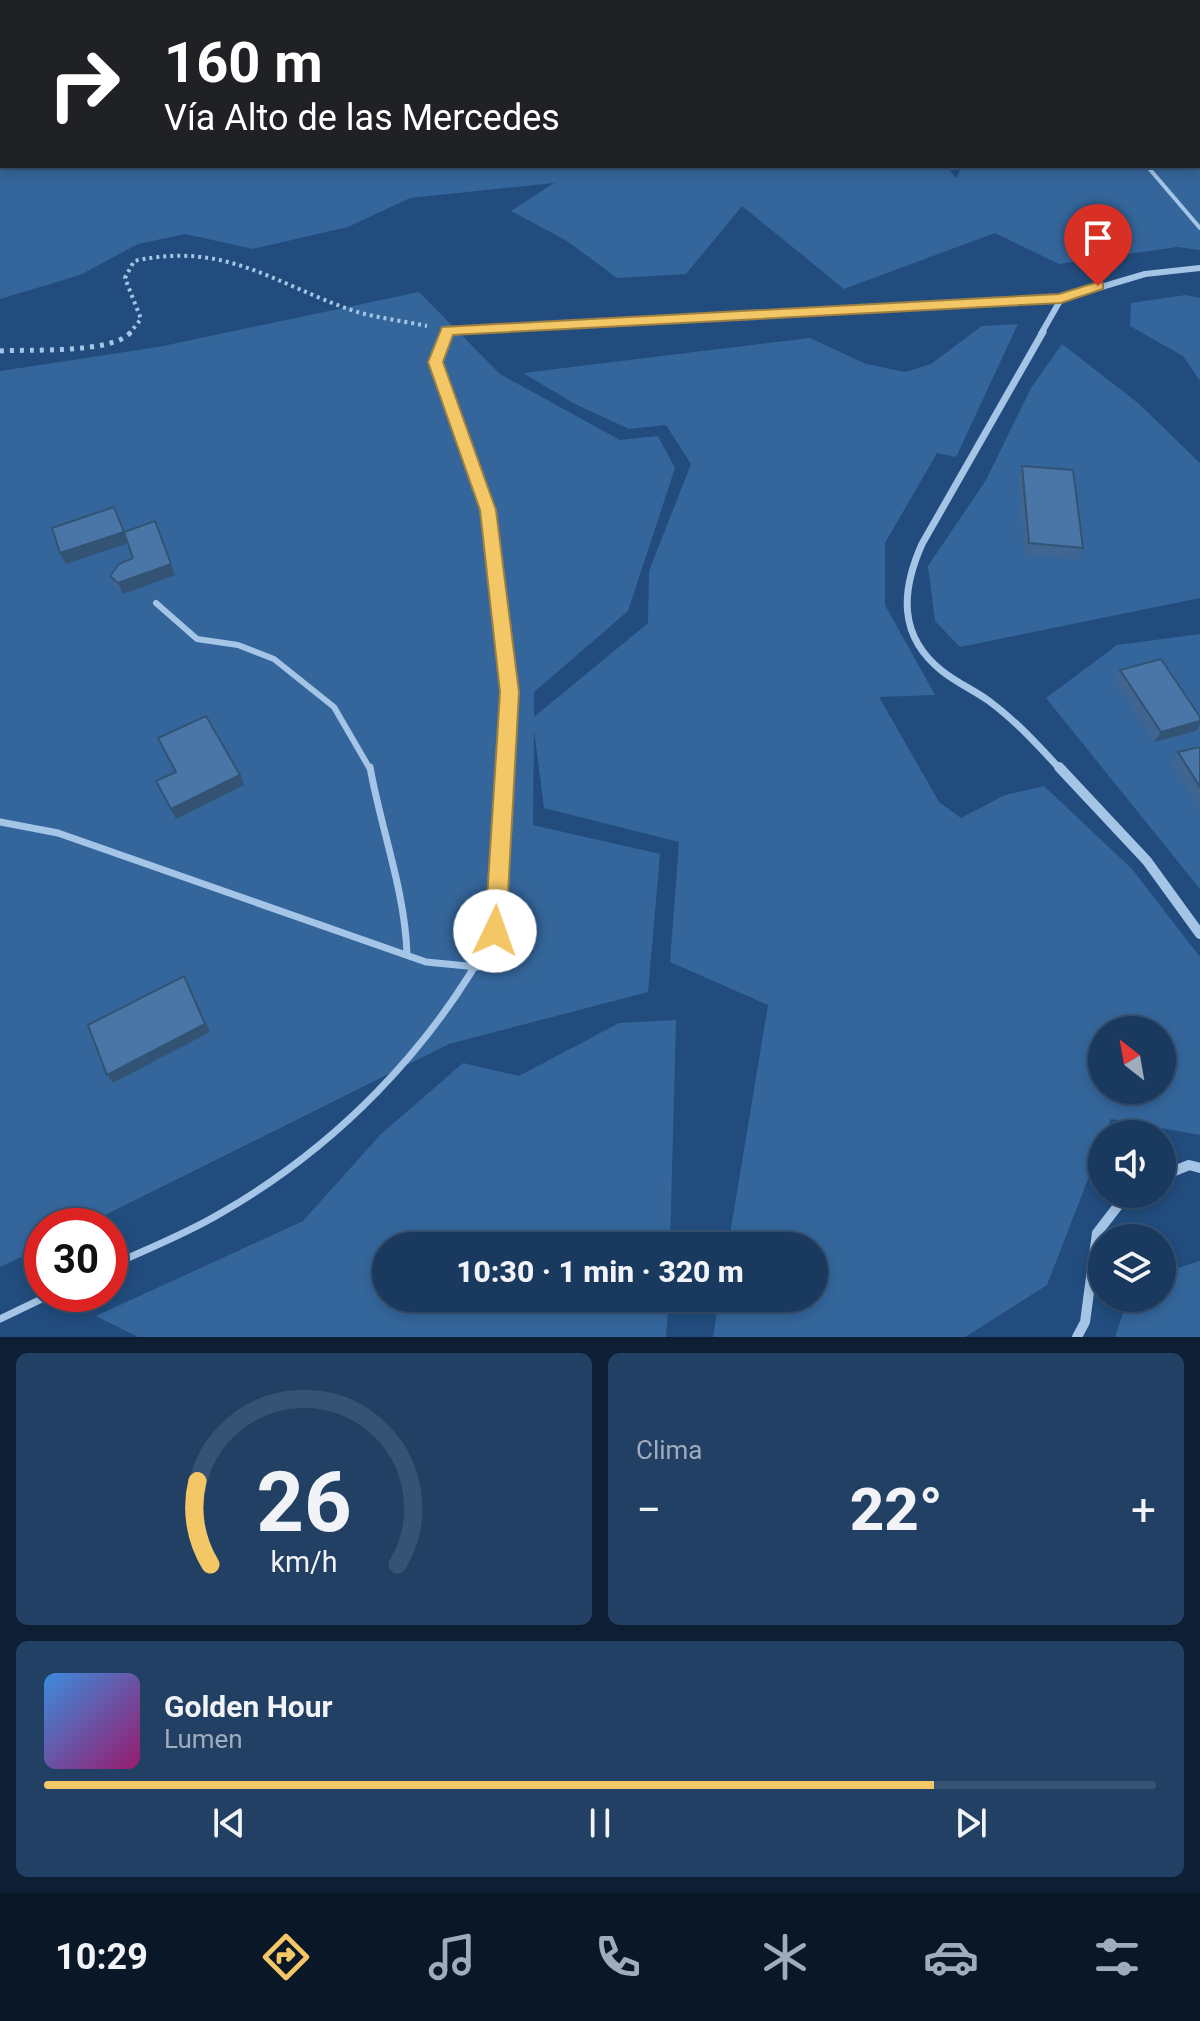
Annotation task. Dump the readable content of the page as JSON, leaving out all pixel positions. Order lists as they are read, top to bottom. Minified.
{"north":"top left","page":{"turn":["160 m","Vía Alto de las Mercedes"],"limit":"30","trip":"10:30 · 1 min · 320 m","tile":"Clima","heat":["−","22°","+"],"song":["Golden Hour","Lumen"],"tabs":"10:29","gauge":["26","km/h"]}}
